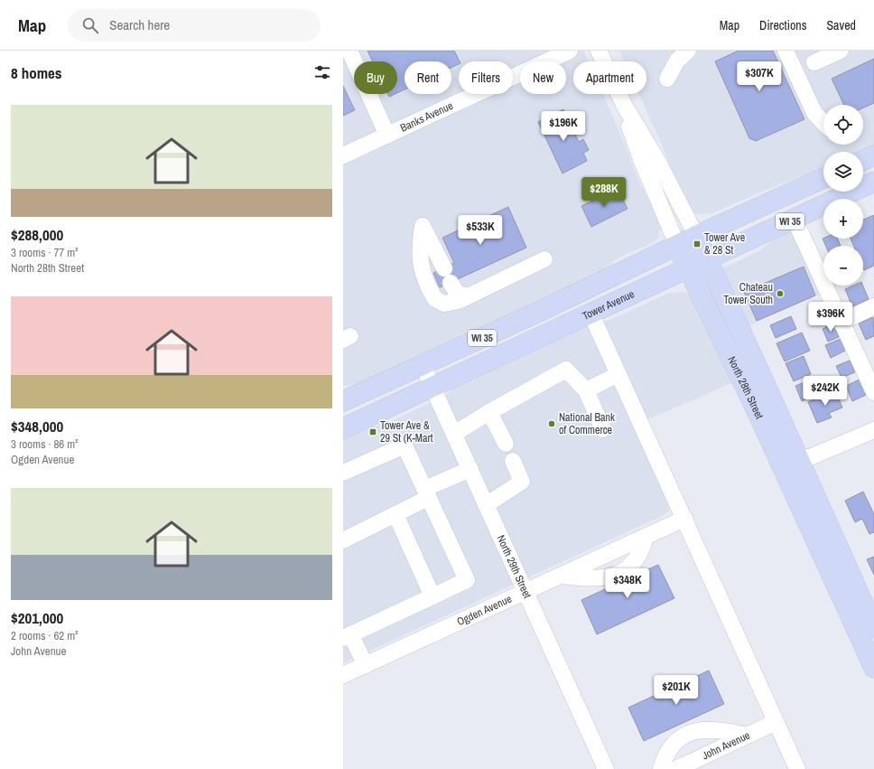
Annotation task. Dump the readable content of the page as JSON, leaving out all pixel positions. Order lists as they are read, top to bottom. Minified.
{"streets":{"main road":["WI 35","Tower Avenue","North 28th Street"],"street":["Banks Avenue","North 29th Street","Ogden Avenue","John Avenue"]},"crossings":[["WI 35","North 28th Street"],["WI 35","North 29th Street"],["Tower Avenue","North 28th Street"],["Tower Avenue","North 29th Street"],["North 29th Street","Ogden Avenue"]],"places":{"transit":["Tower Ave & 28 St","Tower Ave & 29 St (K-Mart"],"other":["Chateau Tower South","National Bank of Commerce"]},"page":{"header":"Map","search":"Search here","nav":["Map","Directions","Saved"],"heading":"8 homes","price":["$307K","$196K","$288K","$533K","$396K","$242K","$348K","$201K"],"chip":["Buy","Rent","Filters","New","Apartment"],"list":[{"name":"$288,000","note":"3 rooms · 77 m² · North 28th Street"},{"name":"$348,000","note":"3 rooms · 86 m² · Ogden Avenue"},{"name":"$201,000","note":"2 rooms · 62 m² · John Avenue"}],"map_buttons":["+","−"]}}
